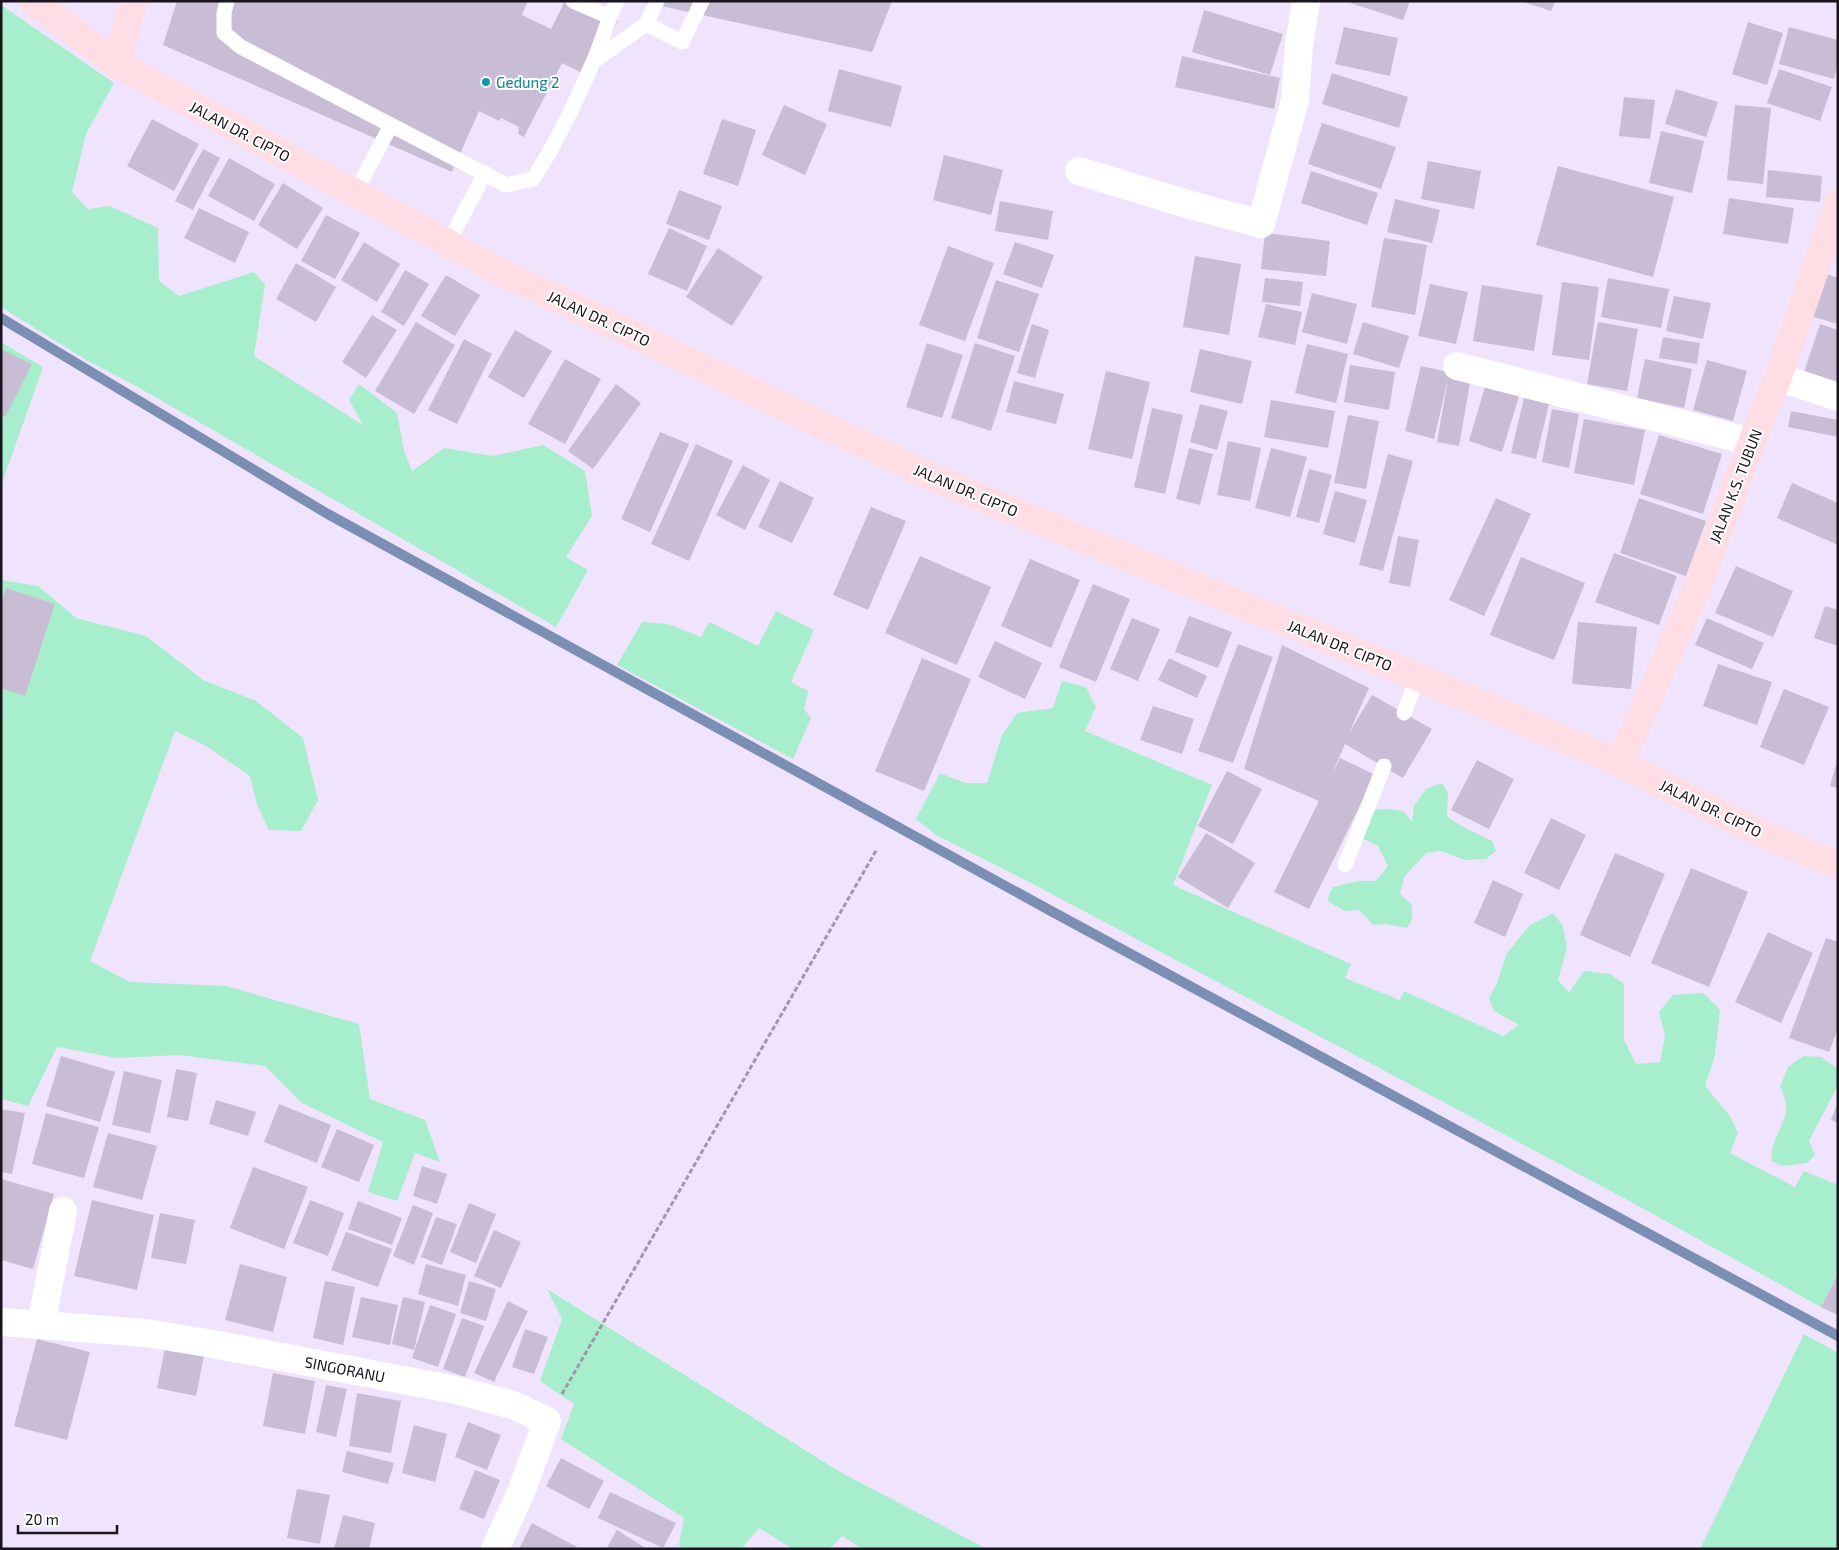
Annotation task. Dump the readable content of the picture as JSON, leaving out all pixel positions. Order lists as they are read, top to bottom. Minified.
{"streets":{"street":["JALAN DR. CIPTO","JALAN K.S. TUBUN","SINGORANU"]},"crossings":[["JALAN DR. CIPTO","JALAN K.S. TUBUN"]],"places":["Gedung 2"],"scale_bar":"20 m"}
